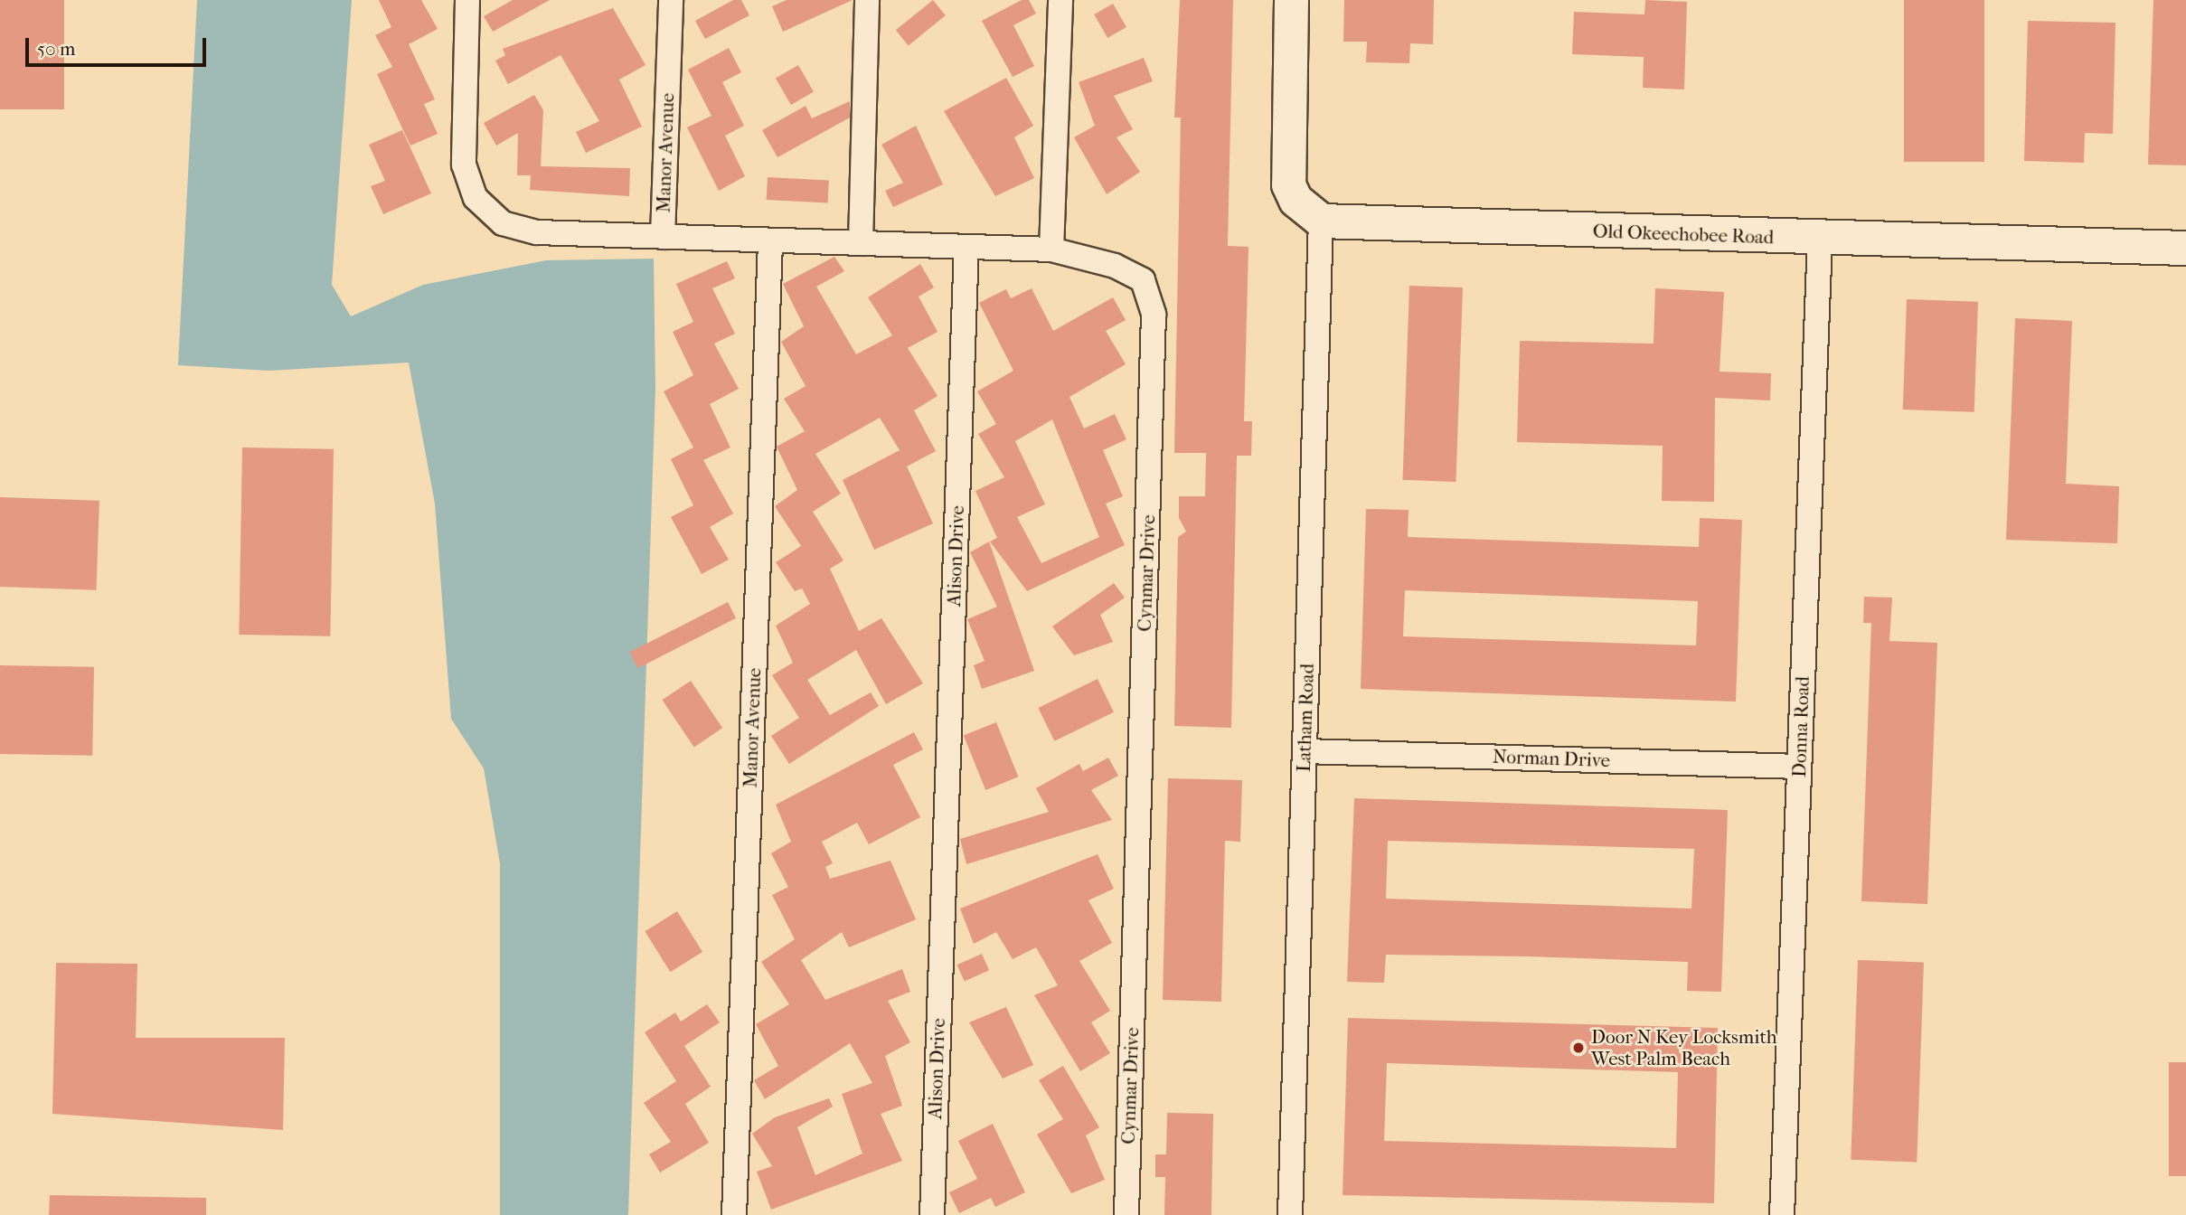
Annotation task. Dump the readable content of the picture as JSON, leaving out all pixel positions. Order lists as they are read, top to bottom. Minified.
{"streets":{"street":["Manor Avenue","Old Okeechobee Road","Alison Drive","Cynmar Drive","Latham Road","Donna Road","Norman Drive"]},"crossings":[["Old Okeechobee Road","Latham Road"],["Old Okeechobee Road","Donna Road"],["Latham Road","Norman Drive"],["Donna Road","Norman Drive"]],"places":["Door N Key Locksmith West Palm Beach"],"scale_bar":"50 m"}
